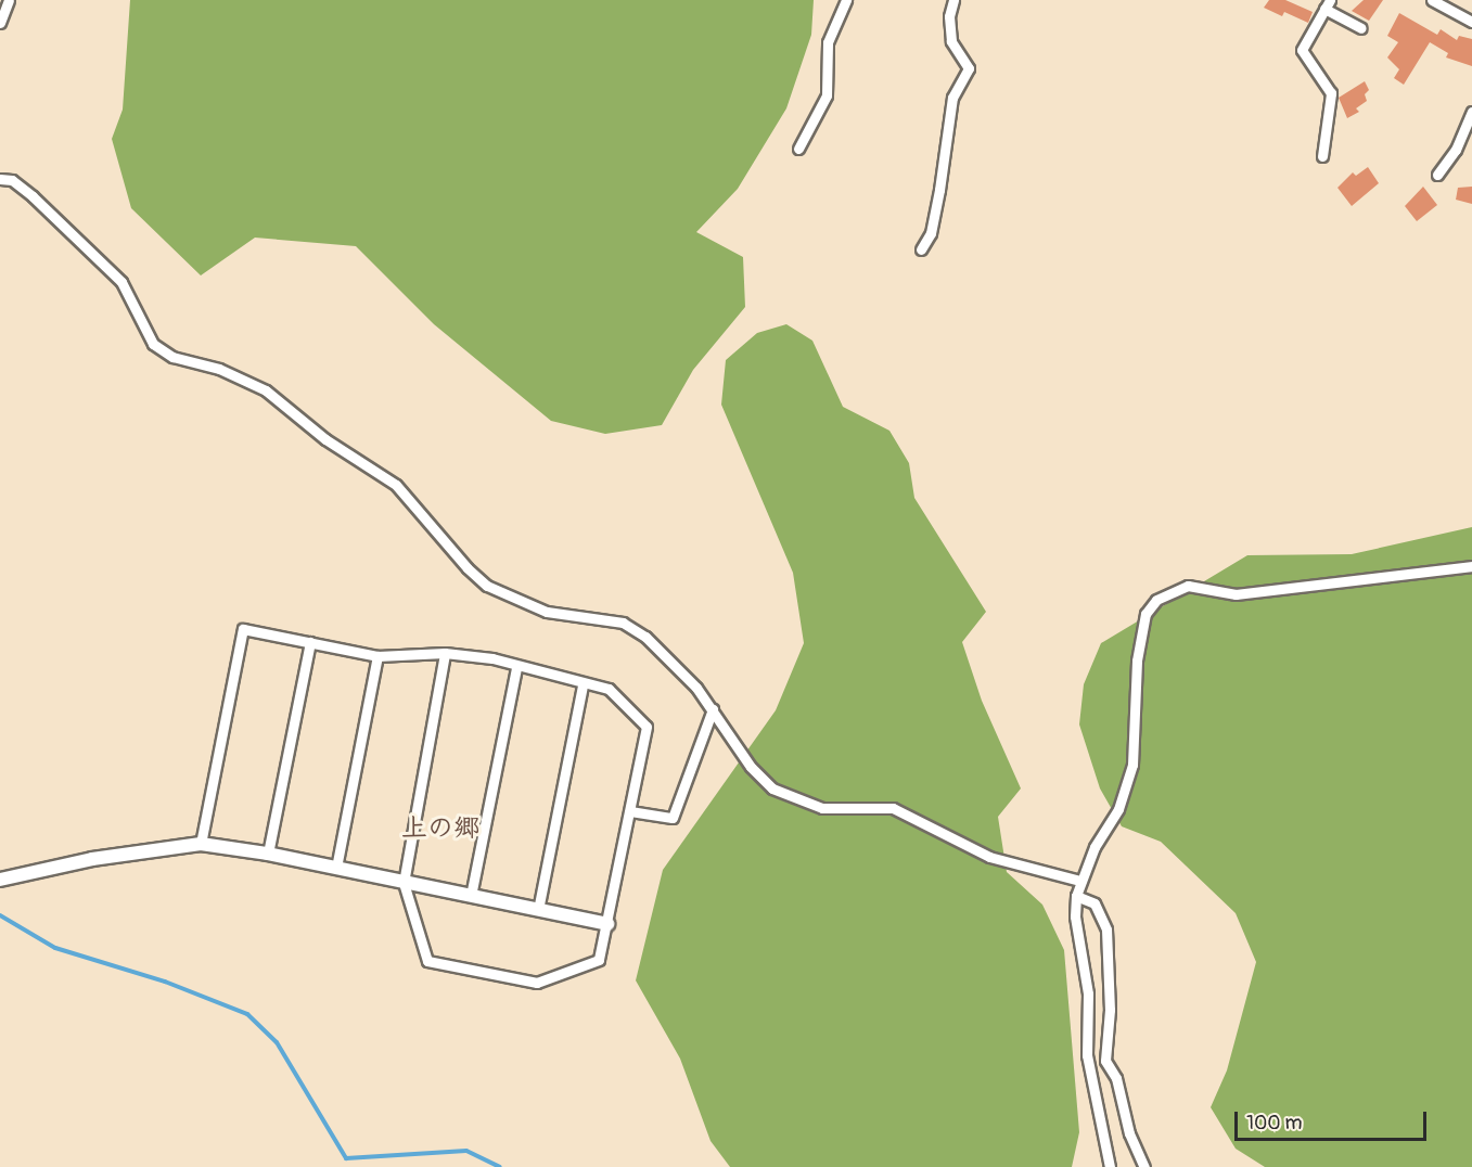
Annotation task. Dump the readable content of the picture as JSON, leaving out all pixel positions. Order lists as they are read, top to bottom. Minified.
{"districts":["上の郷"],"scale_bar":"100 m"}
